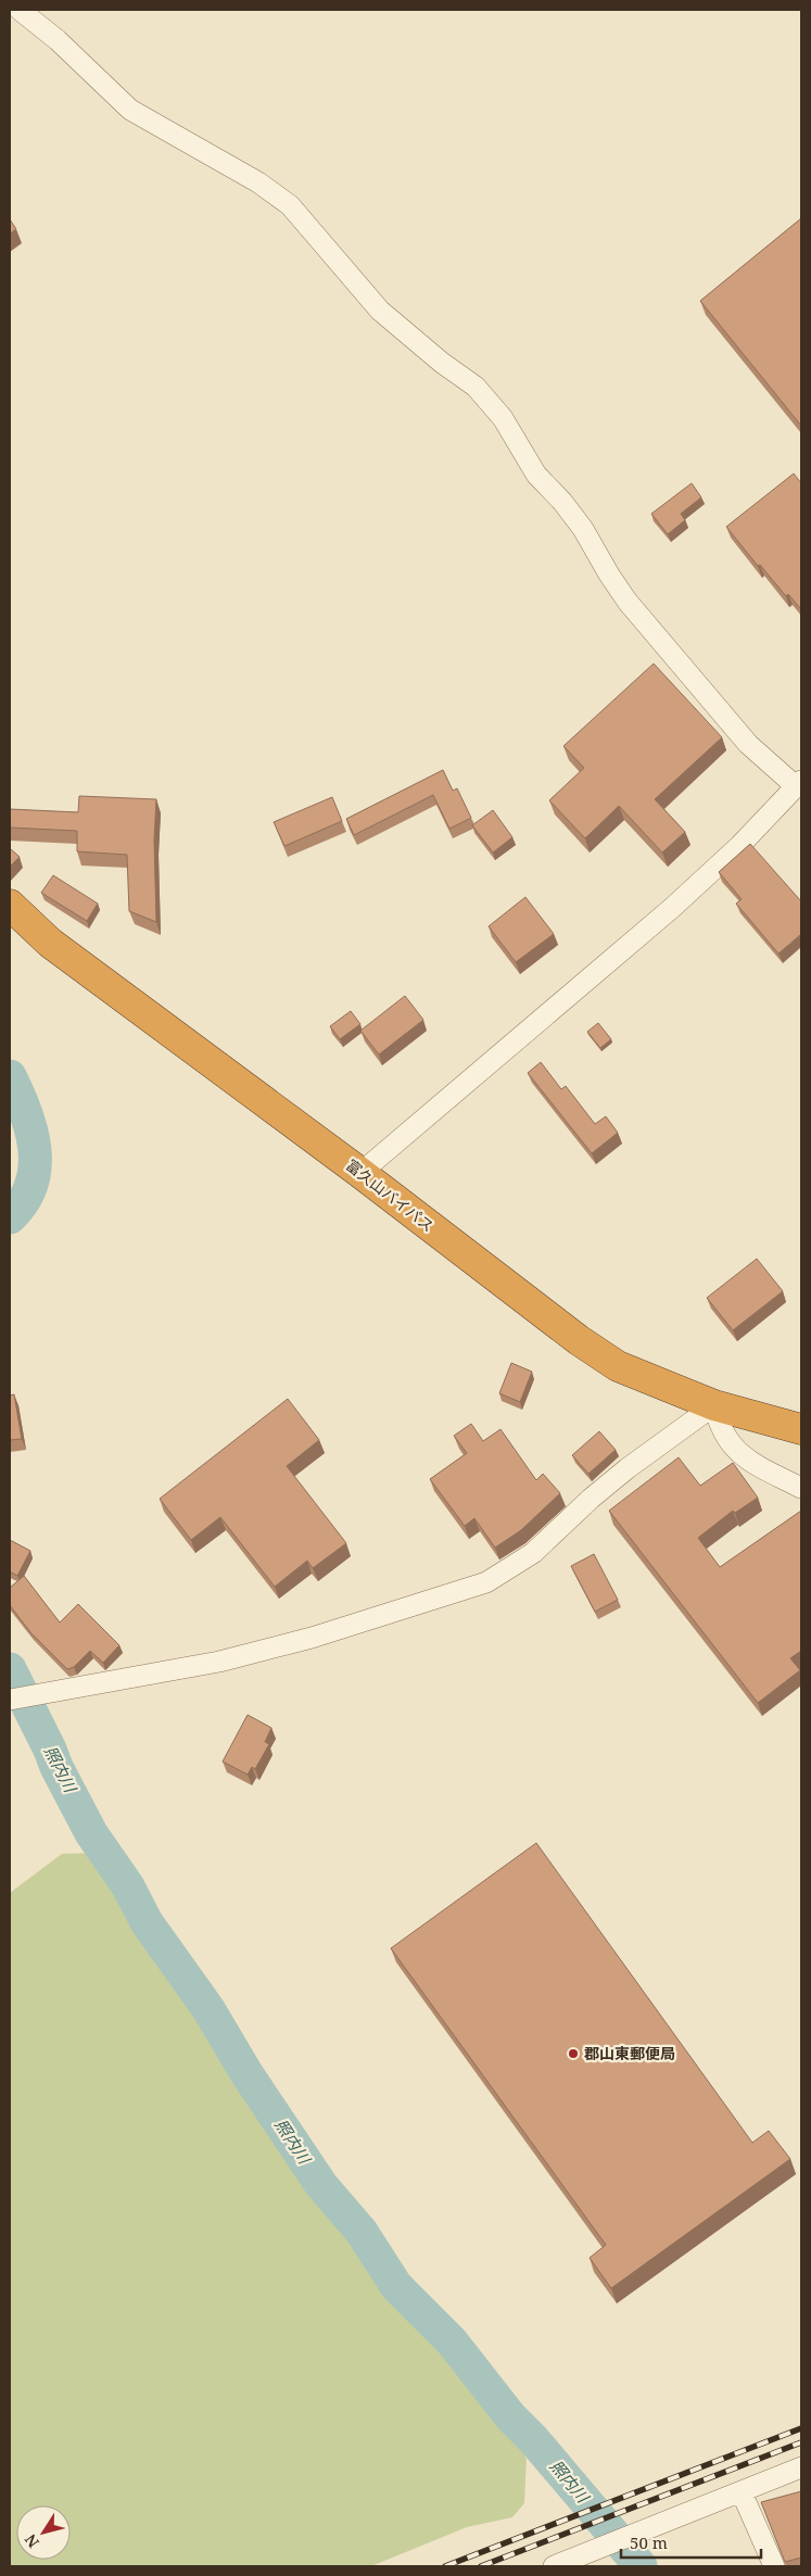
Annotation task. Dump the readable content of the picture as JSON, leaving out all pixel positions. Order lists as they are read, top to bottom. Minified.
{"streets":{"highway":["富久山バイパス"]},"water":["照内川"],"places":["郡山東郵便局"],"scale_bar":"50 m","north":"bottom left"}
